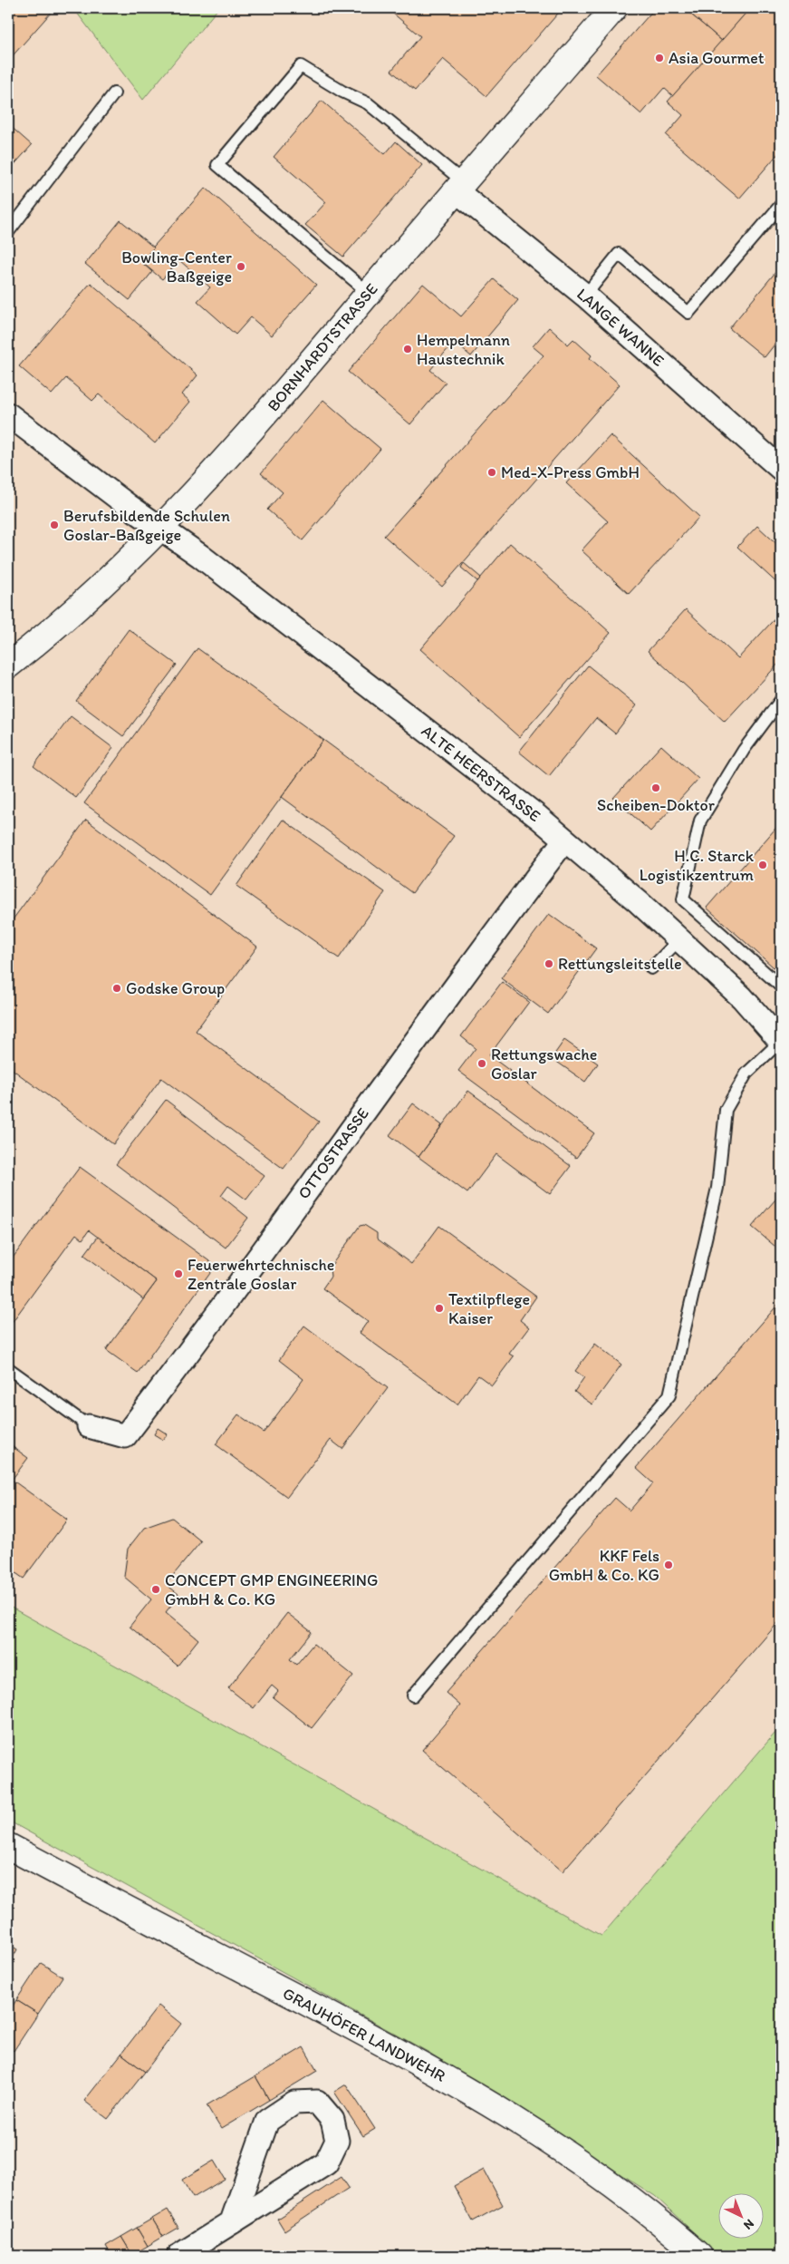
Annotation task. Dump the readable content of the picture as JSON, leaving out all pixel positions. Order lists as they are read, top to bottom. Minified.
{"streets":{"street":["LANGE WANNE","BORNHARDTSTRASSE","ALTE HEERSTRASSE","OTTOSTRASSE","GRAUHÖFER LANDWEHR"]},"crossings":[["LANGE WANNE","BORNHARDTSTRASSE"],["BORNHARDTSTRASSE","ALTE HEERSTRASSE"],["ALTE HEERSTRASSE","OTTOSTRASSE"]],"places":["Asia Gourmet","Bowling-Center Baßgeige","Hempelmann Haustechnik","Med-X-Press GmbH","Berufsbildende Schulen Goslar-Baßgeige","Scheiben-Doktor","H.C. Starck Logistikzentrum","Rettungsleitstelle","Godske Group","Rettungswache Goslar","Feuerwehrtechnische Zentrale Goslar","Textilpflege Kaiser","KKF Fels GmbH & Co. KG","CONCEPT GMP ENGINEERING GmbH & Co. KG"],"north":"bottom right"}
